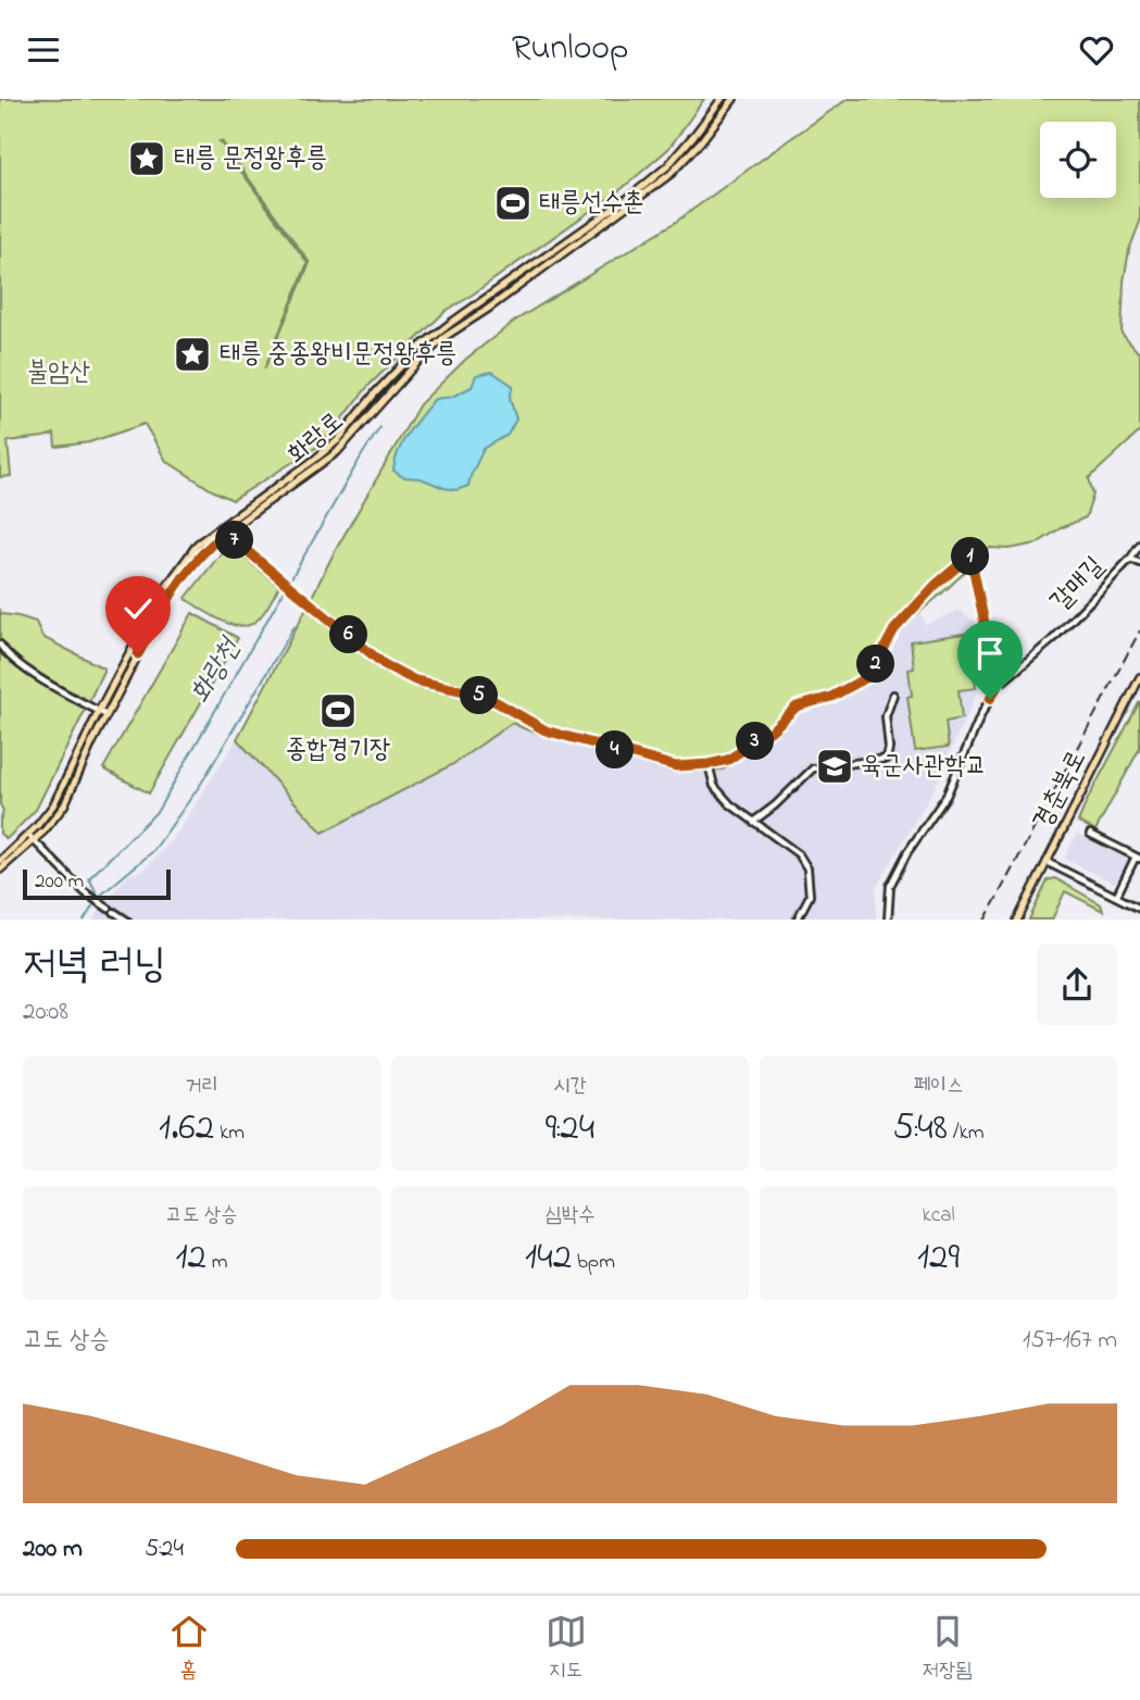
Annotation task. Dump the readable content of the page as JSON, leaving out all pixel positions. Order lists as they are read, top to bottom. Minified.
{"streets":{"main road":["화랑로","경춘북로"],"street":["갈매길"]},"water":["화랑천"],"parks":["불암산"],"places":{"place":["태릉 문정왕후릉","태릉 중종왕비문정왕후릉"],"sports":["태릉선수촌","종합경기장"],"school or university":["육군사관학교"]},"scale_bar":"200 m","page":{"header":"Runloop","pins":["7","1","6","2","5","3","4"],"scale":"200 m","heading":["저녁 러닝","20:08"],"stats":[["거리","1.62 km"],["시간","9:24"],["페이스","5:48 /km"],["고도 상승","12 m"],["심박수","142 bpm"],["kcal","129"]],"chart":["고도 상승","157–167 m"],"list":[{"name":"200 m","note":"5:24"}],"tabs":["홈","지도","저장됨"]}}
